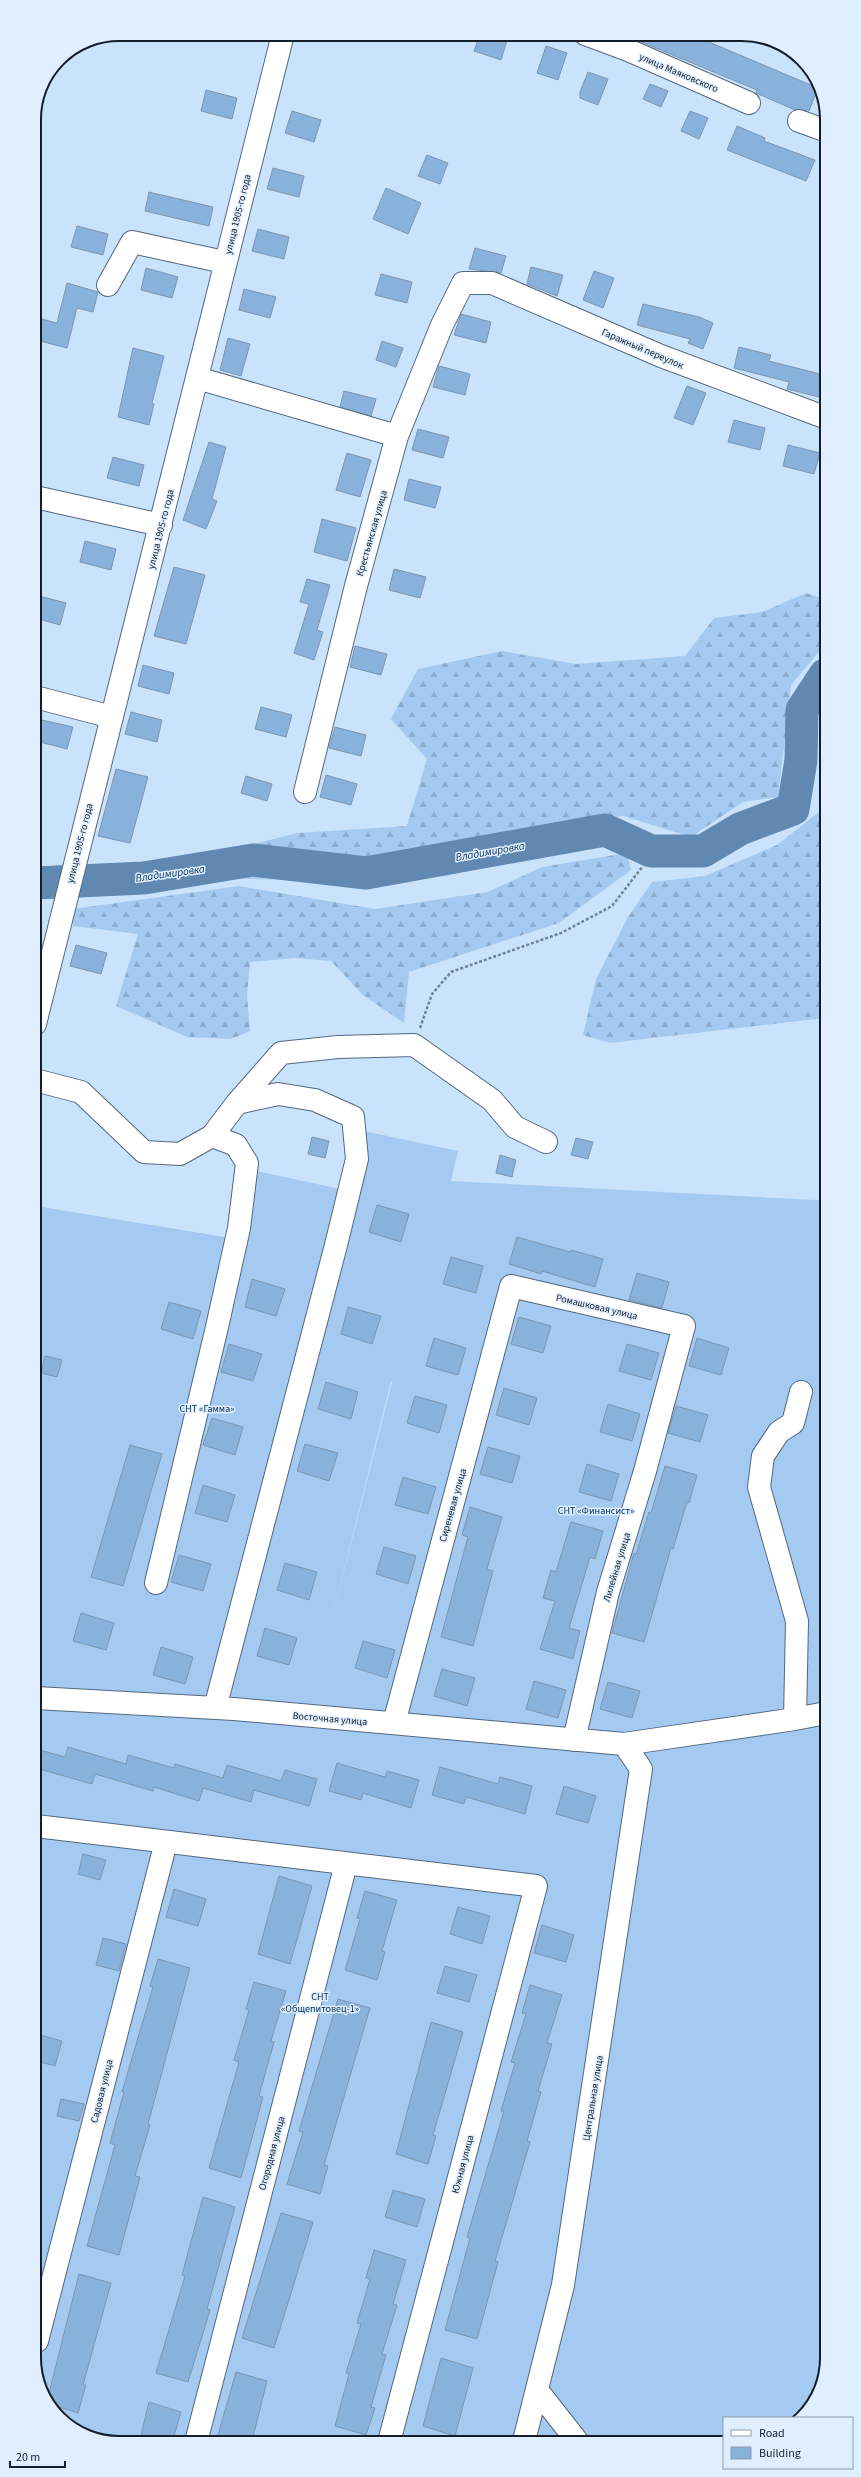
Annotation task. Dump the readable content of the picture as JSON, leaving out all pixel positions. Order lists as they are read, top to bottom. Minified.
{"streets":{"street":["улица Маяковского","улица 1905-го года","Гаражный переулок","Крестьянская улица","Ромашковая улица","Сиреневая улица","Лилейная улица","Восточная улица","Садовая улица","Центральная улица","Огородная улица","Южная улица"]},"crossings":[["Гаражный переулок","Крестьянская улица"],["Ромашковая улица","Сиреневая улица"],["Ромашковая улица","Лилейная улица"],["Сиреневая улица","Восточная улица"],["Лилейная улица","Восточная улица"],["Восточная улица","Центральная улица"],["Огородная улица","Южная улица"]],"water":["Владимировка"],"parks":["СНТ «Гамма»","СНТ «Финансист»","СНТ «Общепитовец-1»"],"legend":["Road","Building"],"scale_bar":"20 m"}
